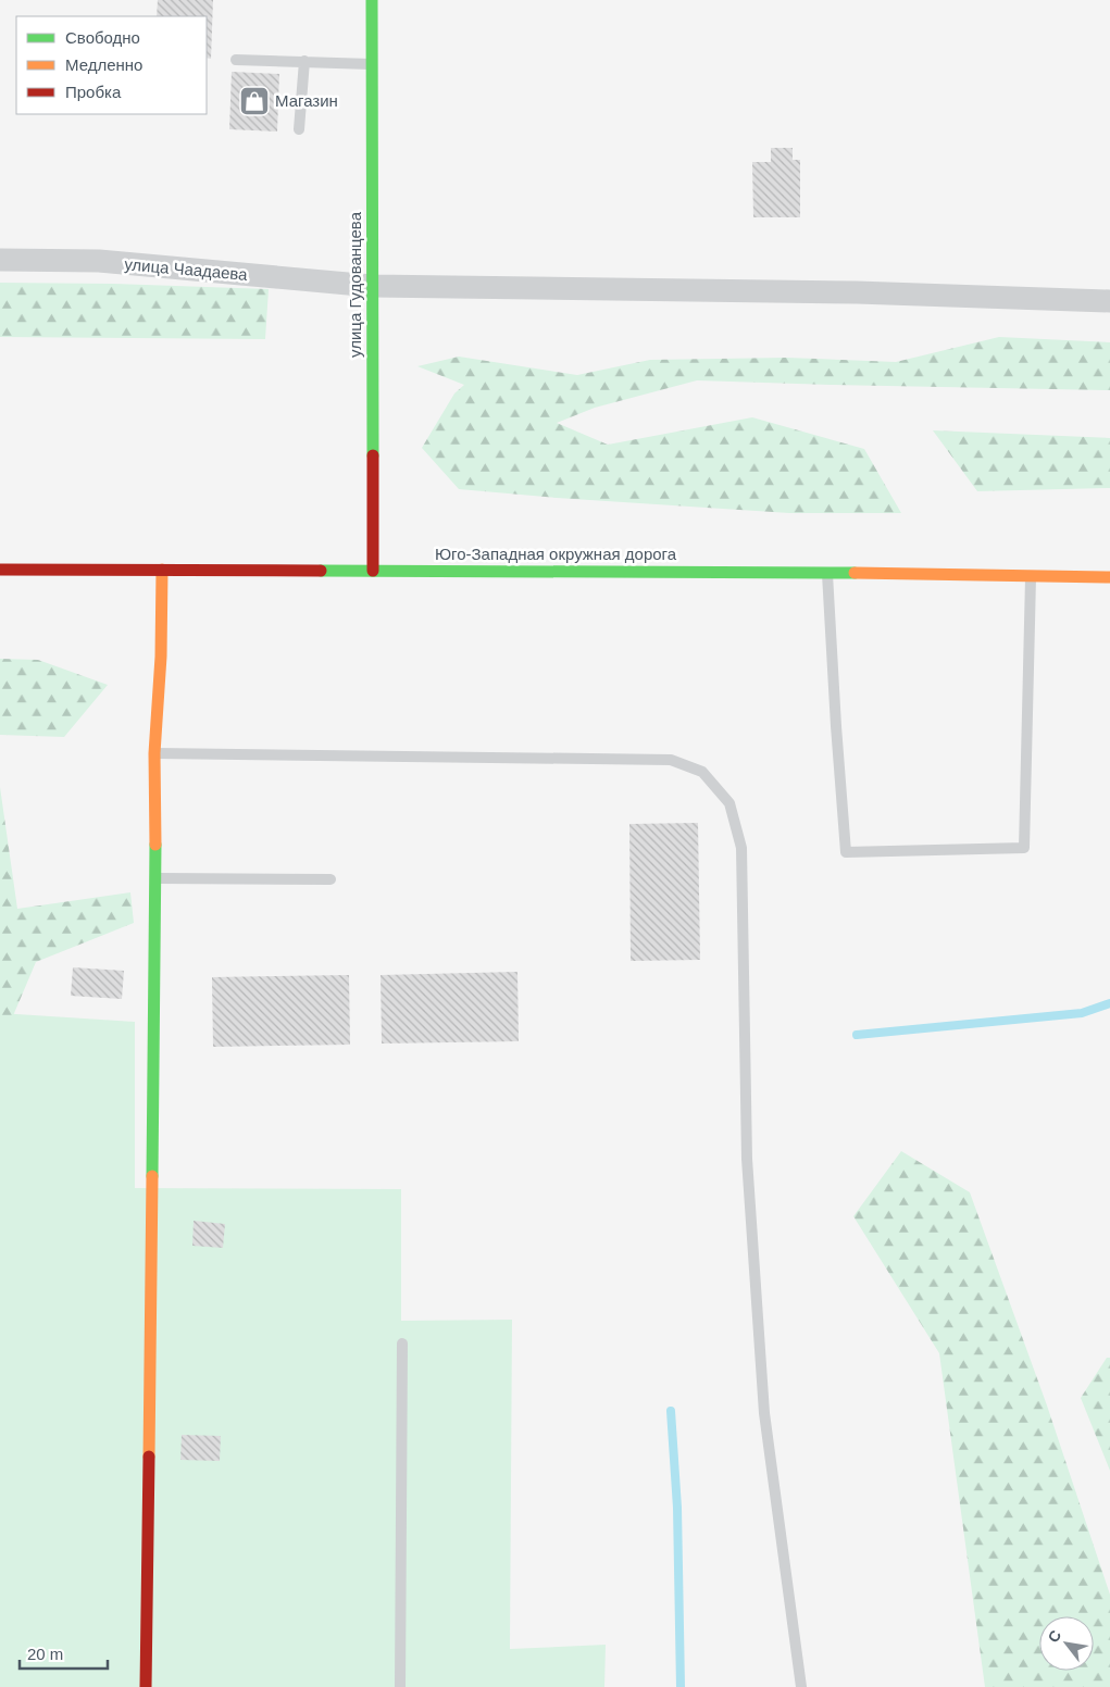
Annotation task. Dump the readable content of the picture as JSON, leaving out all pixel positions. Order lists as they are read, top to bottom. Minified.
{"streets":{"main road":["улица Гудованцева","Юго-Западная окружная дорога"],"street":["улица Чаадаева"]},"crossings":[["улица Чаадаева","улица Гудованцева"],["улица Гудованцева","Юго-Западная окружная дорога"]],"places":{"shop":["Магазин"]},"legend":["Свободно","Медленно","Пробка"],"scale_bar":"20 m","north":"top left"}
